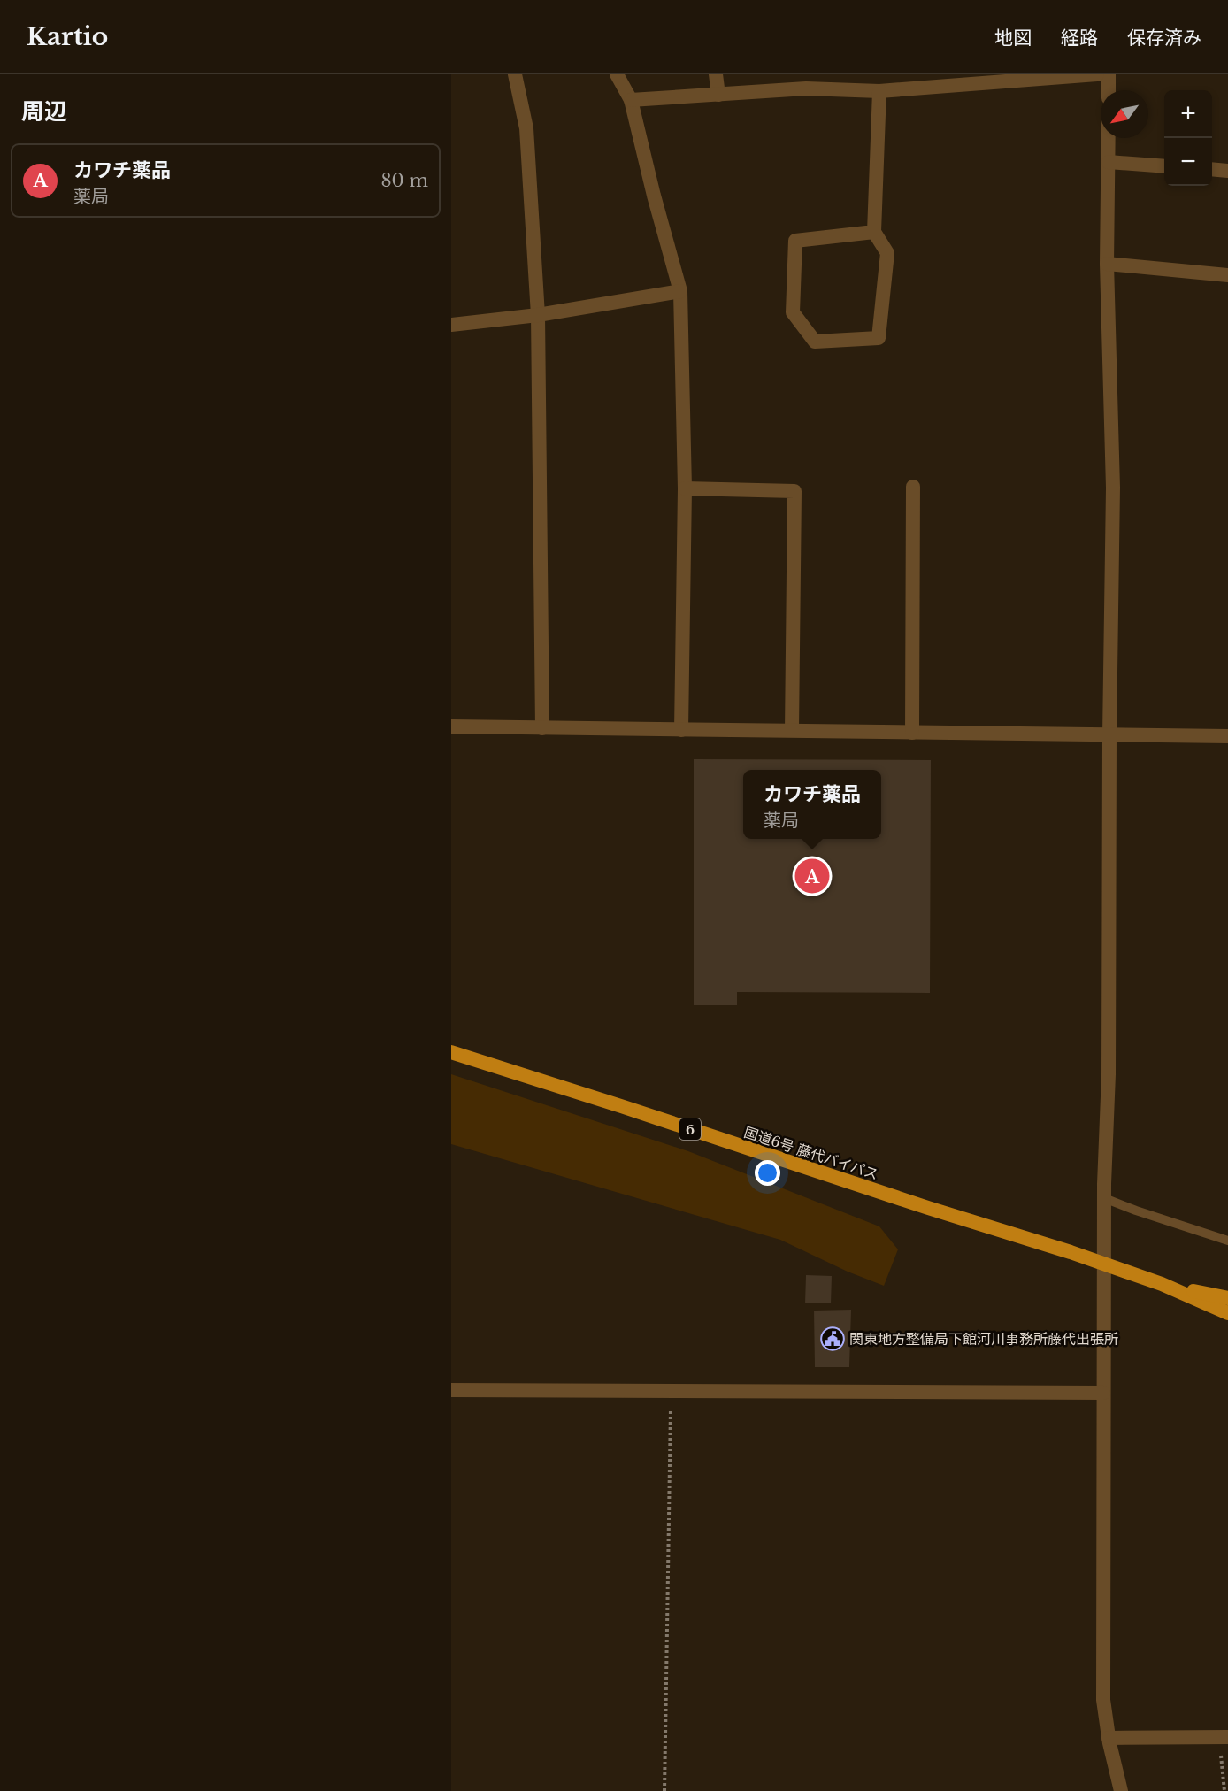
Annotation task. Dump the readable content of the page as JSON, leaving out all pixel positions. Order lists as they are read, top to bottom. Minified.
{"streets":{"highway":["6","国道6号 藤代バイパス"]},"places":{"public building":["関東地方整備局下館河川事務所藤代出張所"]},"north":"bottom left","page":{"header":"Kartio","nav":["地図","経路","保存済み"],"heading":"周辺","map_buttons":["+","−"],"list":[{"mark":"A","name":"カワチ薬品","note":"薬局","value":"80 m"}],"popup":["カワチ薬品","薬局"],"pins":"A"}}
